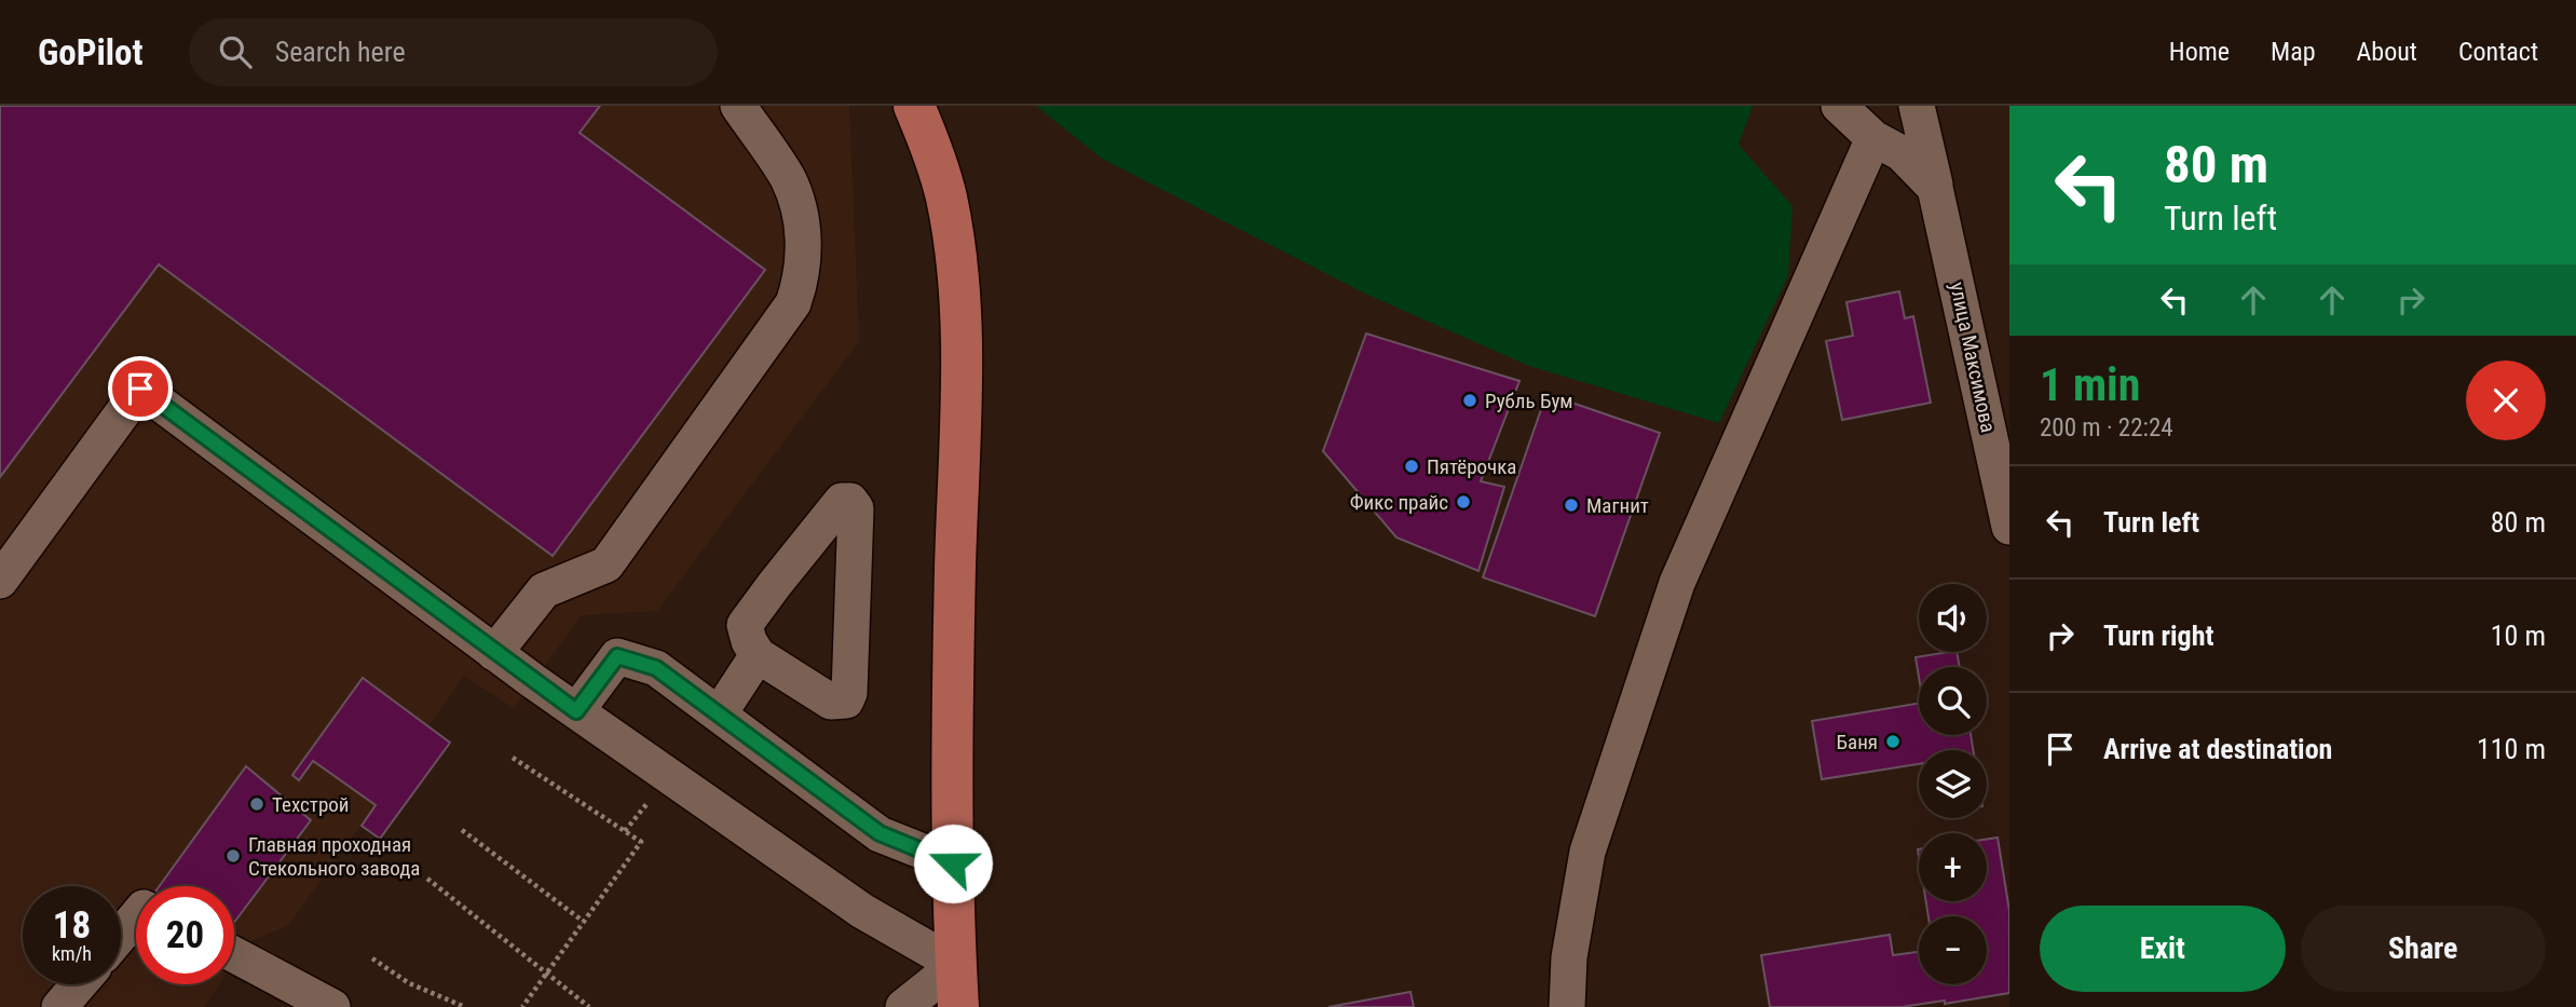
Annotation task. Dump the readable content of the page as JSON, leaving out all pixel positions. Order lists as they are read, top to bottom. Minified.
{"streets":{"street":["улица Максимова"]},"places":["Рубль Бум","Пятёрочка","Фикс прайс","Магнит","Баня","Техстрой","Главная проходная Стекольного завода"],"page":{"header":"GoPilot","search":"Search here","nav":["Home","Map","About","Contact"],"turn":["80 m","Turn left"],"heading":["1 min","200 m · 22:24"],"list":[{"name":"Turn left","value":"80 m"},{"name":"Turn right","value":"10 m"},{"name":"Arrive at destination","value":"110 m"}],"map_buttons":["+","−"],"speed":"18 km/h","limit":"20","buttons":["Exit","Share"]}}
